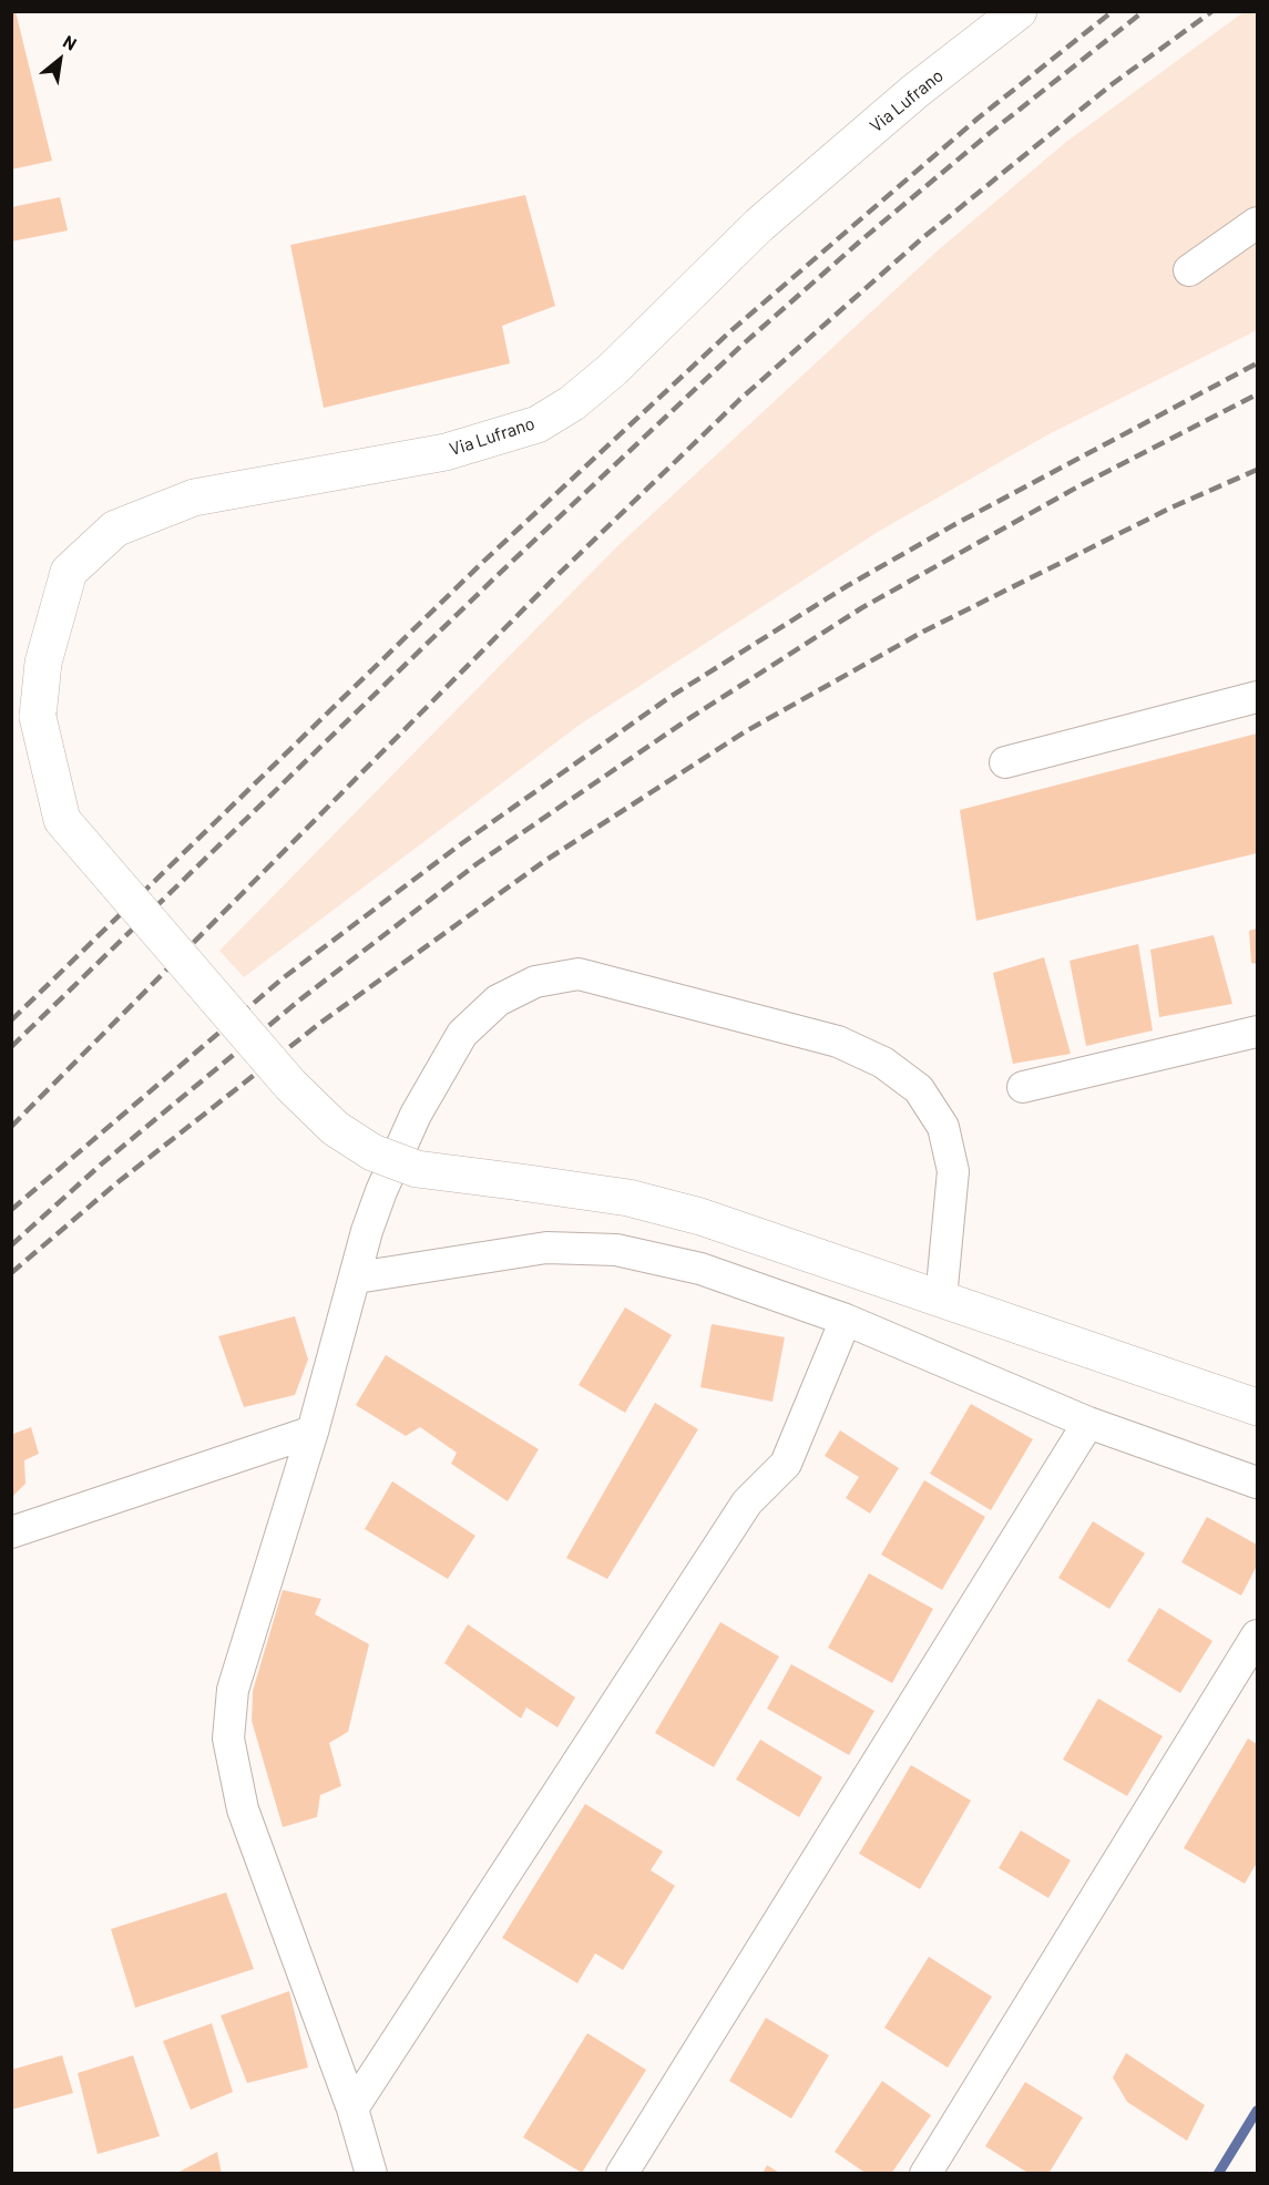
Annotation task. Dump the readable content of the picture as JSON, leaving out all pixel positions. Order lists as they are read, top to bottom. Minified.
{"streets":{"street":["Via Lufrano"]},"north":"top right"}
